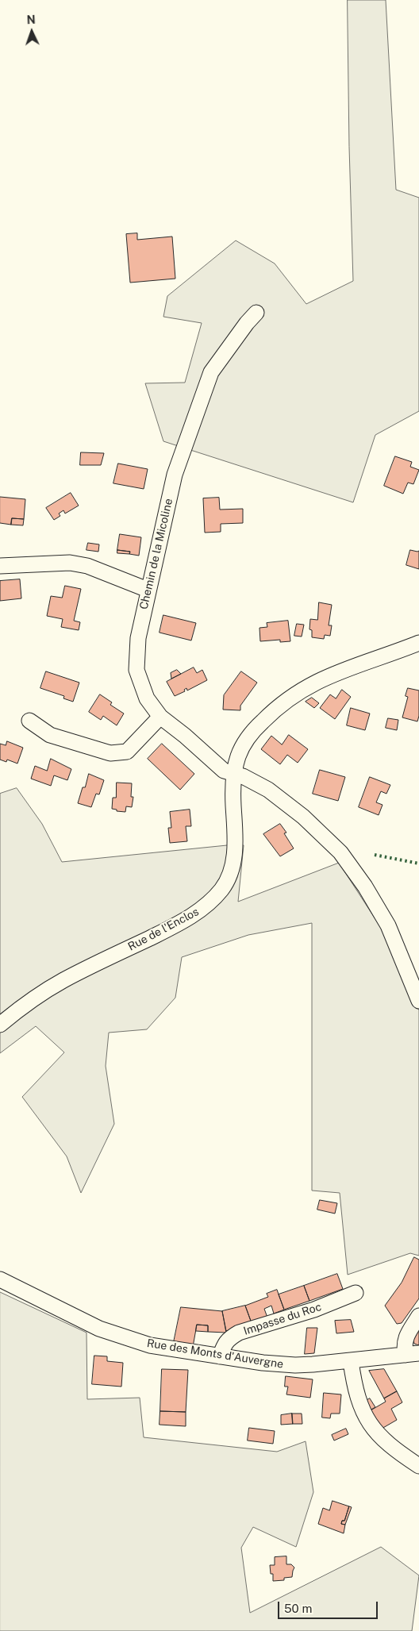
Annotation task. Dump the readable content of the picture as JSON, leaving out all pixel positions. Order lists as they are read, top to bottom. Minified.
{"streets":{"street":["Chemin de la Micoline","Rue de l'Enclos","Impasse du Roc","Rue des Monts d'Auvergne"]},"crossings":[["Chemin de la Micoline","Rue de l'Enclos"],["Impasse du Roc","Rue des Monts d'Auvergne"]],"scale_bar":"50 m","north":"top"}
